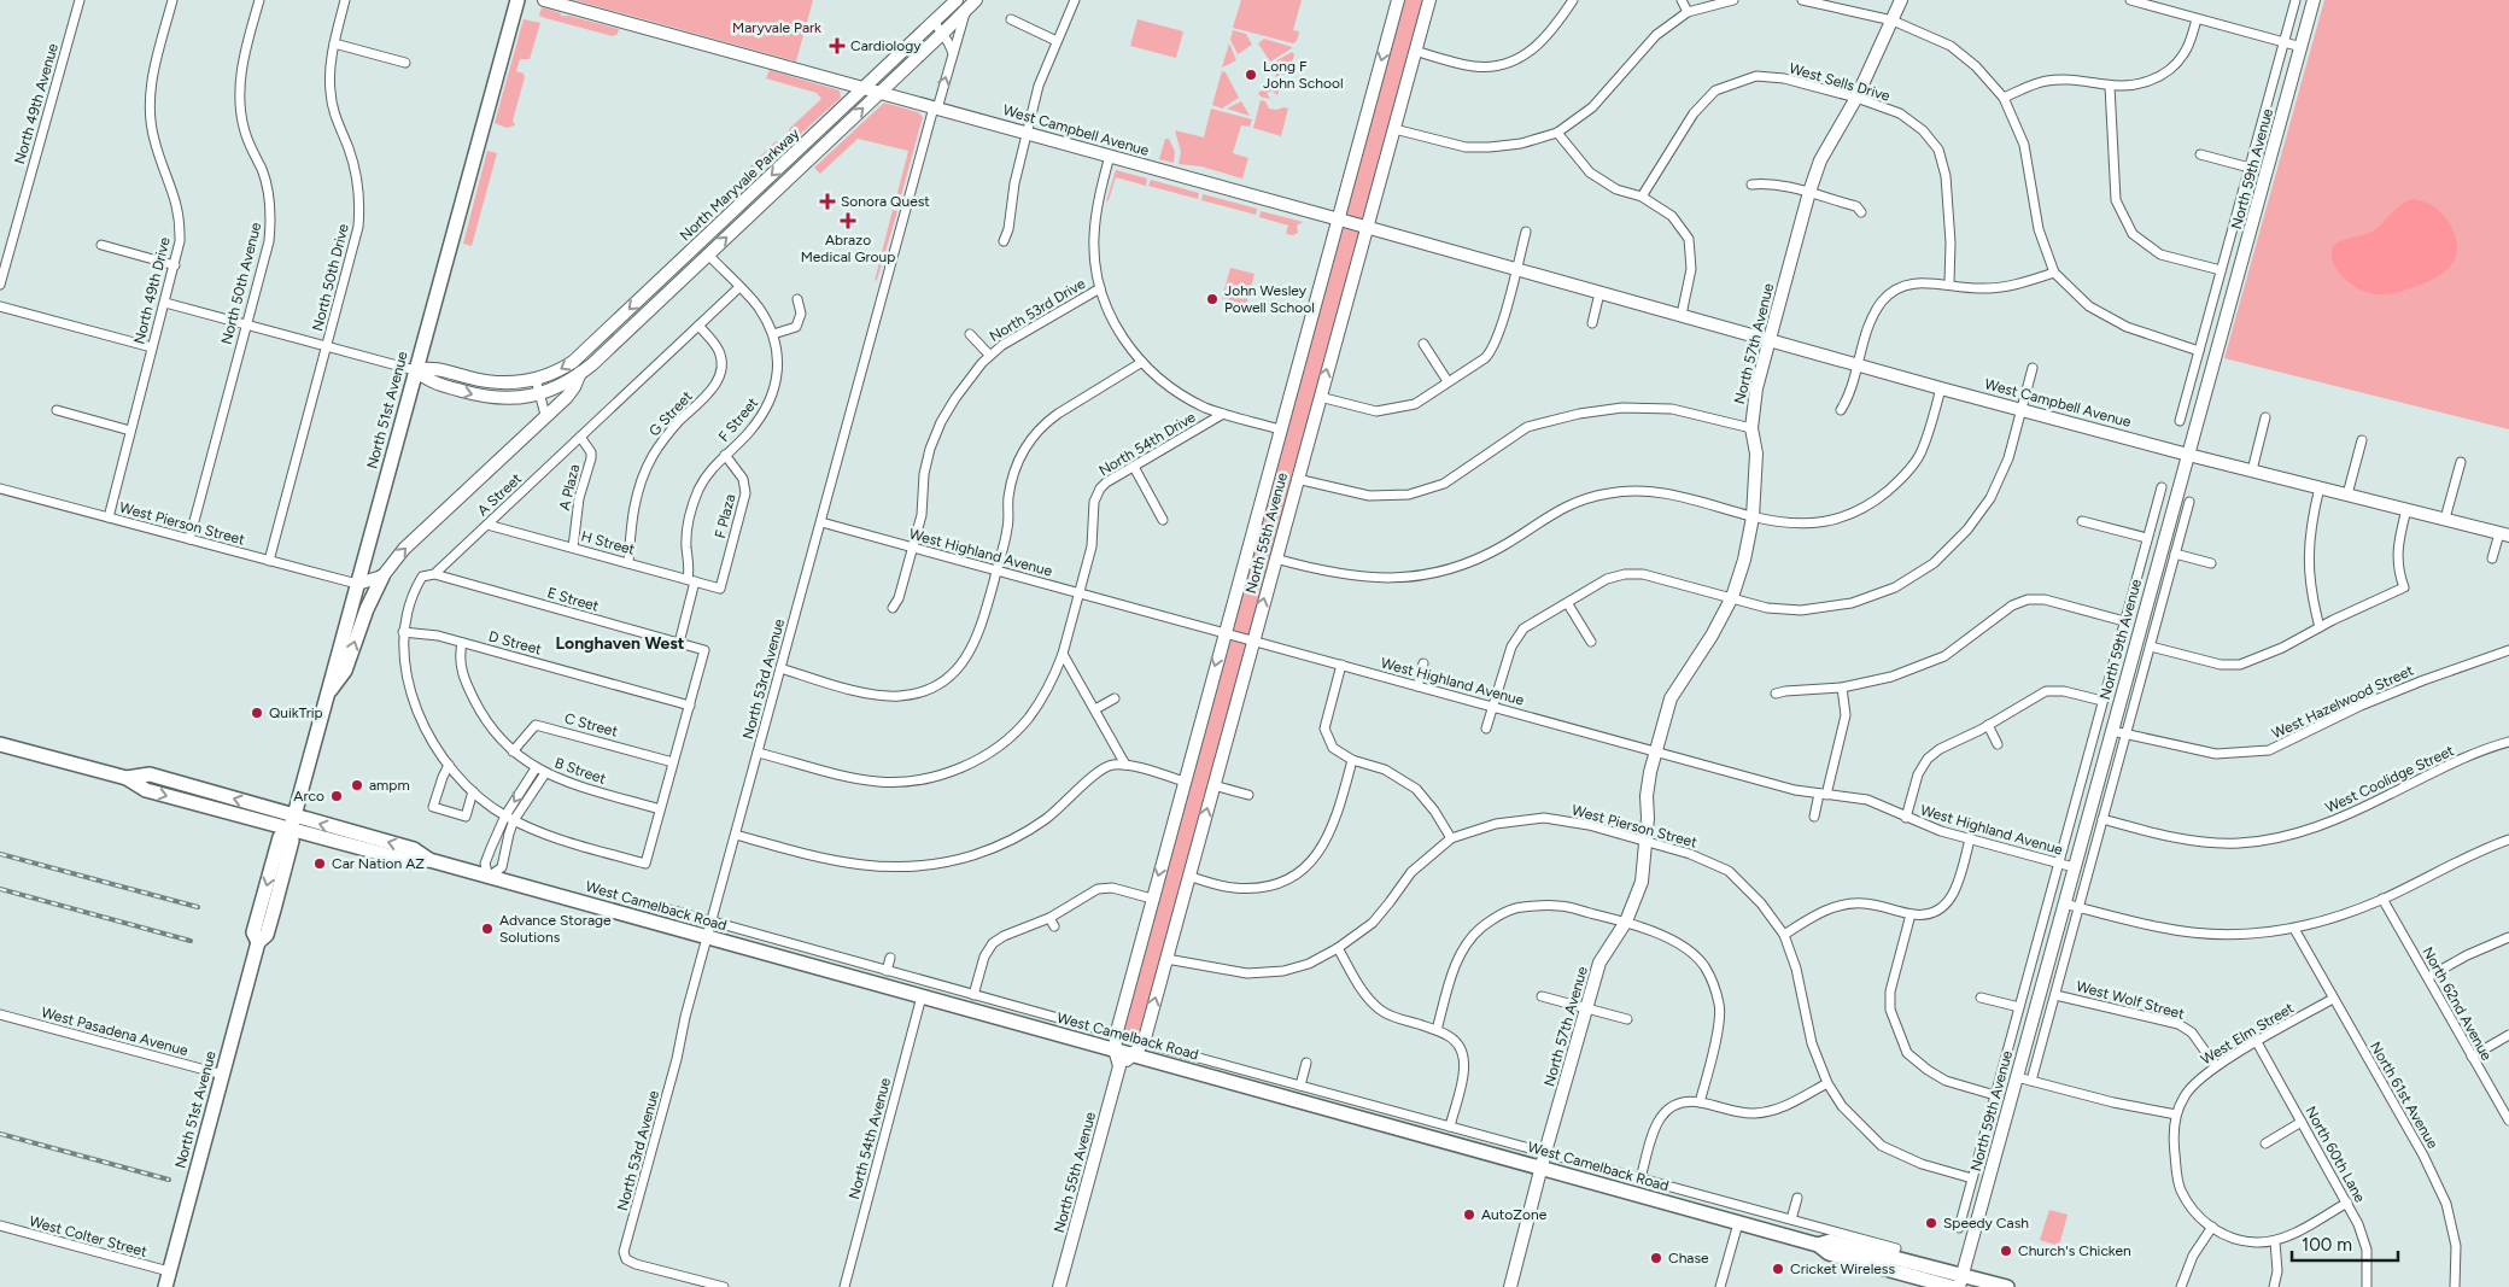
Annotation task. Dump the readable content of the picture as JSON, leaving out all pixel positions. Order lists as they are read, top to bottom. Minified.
{"streets":{"main road":["North 51st Avenue","West Camelback Road"],"street":["West Sells Drive","North 49th Avenue","West Campbell Avenue","North 59th Avenue","North Maryvale Parkway","North 50th Drive","North 50th Avenue","North 49th Drive","North 53rd Drive","North 57th Avenue","G Street","F Street","North 54th Drive","A Plaza","A Street","F Plaza","West Pierson Street","North 55th Avenue","H Street","West Highland Avenue","E Street","D Street","North 53rd Avenue","West Hazelwood Street","C Street","B Street","West Coolidge Street","West Wolf Street","North 62nd Avenue","West Pasadena Avenue","West Elm Street","North 61st Avenue","North 54th Avenue","North 60th Lane","West Colter Street"]},"crossings":[["West Sells Drive","North 57th Avenue"],["West Campbell Avenue","North 59th Avenue"],["West Campbell Avenue","North Maryvale Parkway"],["West Campbell Avenue","North 57th Avenue"],["West Campbell Avenue","North 55th Avenue"],["West Campbell Avenue","North 53rd Avenue"],["North 59th Avenue","West Pierson Street"],["North 59th Avenue","West Highland Avenue"],["North 59th Avenue","West Hazelwood Street"],["North 59th Avenue","West Coolidge Street"],["North 59th Avenue","West Camelback Road"],["North 59th Avenue","West Wolf Street"],["North Maryvale Parkway","North 51st Avenue"],["North Maryvale Parkway","F Street"],["North Maryvale Parkway","North 53rd Avenue"],["North 50th Drive","West Pierson Street"],["North 50th Avenue","West Pierson Street"],["North 49th Drive","West Pierson Street"],["North 53rd Drive","West Highland Avenue"],["North 57th Avenue","West Pierson Street"],["North 57th Avenue","West Highland Avenue"],["North 57th Avenue","West Camelback Road"],["North 51st Avenue","West Pierson Street"],["North 51st Avenue","West Camelback Road"],["North 51st Avenue","West Pasadena Avenue"],["North 51st Avenue","West Colter Street"],["G Street","A Street"],["G Street","H Street"],["F Street","A Street"],["F Street","F Plaza"],["F Street","H Street"],["F Street","E Street"],["North 54th Drive","West Highland Avenue"],["A Plaza","A Street"],["A Plaza","H Street"],["A Street","H Street"],["A Street","E Street"],["A Street","D Street"],["A Street","B Street"],["F Plaza","H Street"],["West Pierson Street","North 55th Avenue"],["North 55th Avenue","West Highland Avenue"],["North 55th Avenue","West Camelback Road"],["West Highland Avenue","North 53rd Avenue"],["E Street","D Street"],["D Street","B Street"],["North 53rd Avenue","West Camelback Road"],["C Street","B Street"],["West Camelback Road","North 54th Avenue"],["West Wolf Street","West Elm Street"],["West Elm Street","North 61st Avenue"],["West Elm Street","North 60th Lane"]],"districts":["Longhaven West"],"parks":["Maryvale Park"],"places":{"health":["Cardiology","Sonora Quest","Abrazo Medical Group"],"other":["Long F John School","John Wesley Powell School","QuikTrip","ampm","Arco","Car Nation AZ","Advance Storage Solutions","AutoZone","Speedy Cash","Church's Chicken","Chase","Cricket Wireless"]},"scale_bar":"100 m"}
